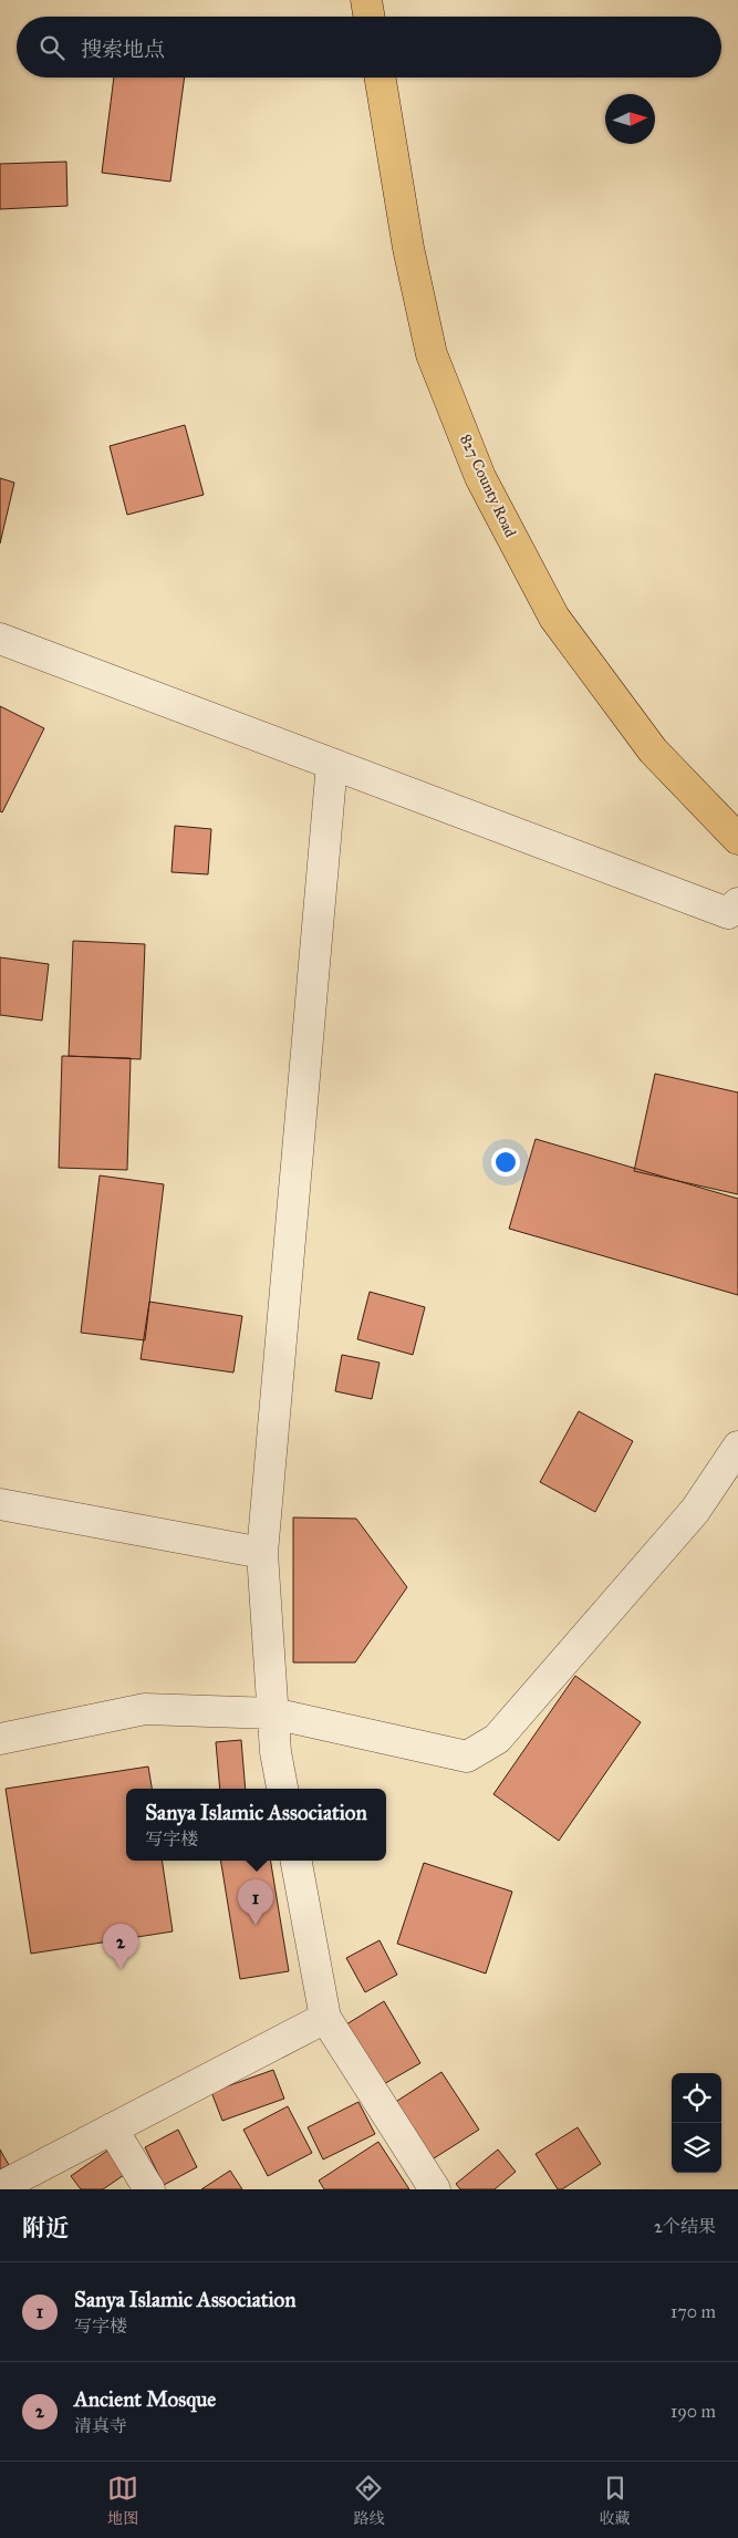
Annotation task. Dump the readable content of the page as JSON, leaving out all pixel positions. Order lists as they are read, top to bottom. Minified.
{"streets":{"main road":["827 County Road"]},"north":"right","page":{"search":"搜索地点","popup":["Sanya Islamic Association","写字楼"],"pins":["1","2"],"heading":["附近","2个结果"],"list":[{"mark":"1","name":"Sanya Islamic Association","note":"写字楼","value":"170 m"},{"mark":"2","name":"Ancient Mosque","note":"清真寺","value":"190 m"}],"nav":["地图","路线","收藏"]}}
